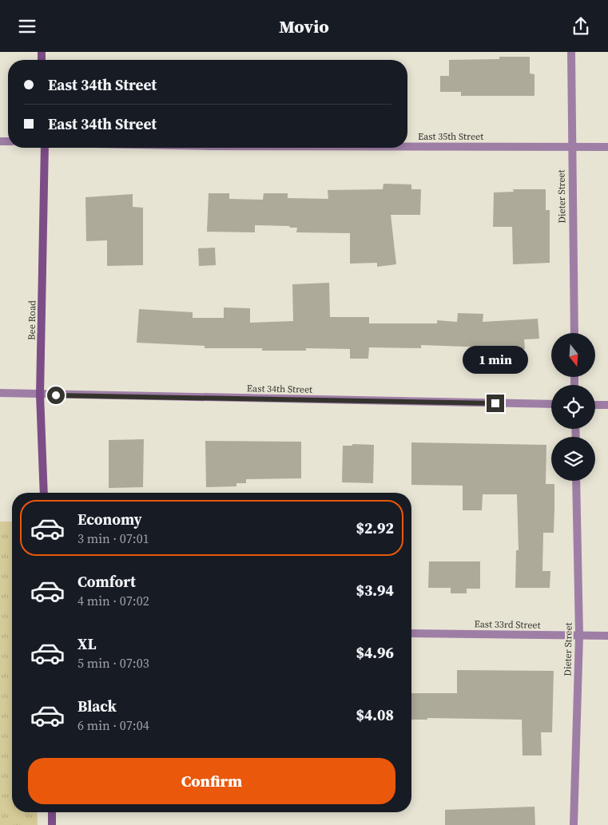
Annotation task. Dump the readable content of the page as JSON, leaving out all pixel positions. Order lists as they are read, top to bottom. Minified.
{"streets":{"main road":["Bee Road"],"street":["East 35th Street","Dieter Street","East 34th Street","East 33rd Street"]},"crossings":[["East 35th Street","Dieter Street"],["Dieter Street","East 33rd Street"],["Bee Road","East 34th Street"]],"north":"bottom","page":{"header":"Movio","banner":["East 34th Street","East 34th Street"],"bubble":"1 min","list":[{"name":"Economy","note":"3 min · 07:01","value":"$2.92"},{"name":"Comfort","note":"4 min · 07:02","value":"$3.94"},{"name":"XL","note":"5 min · 07:03","value":"$4.96"},{"name":"Black","note":"6 min · 07:04","value":"$4.08"}],"buttons":"Confirm"}}
